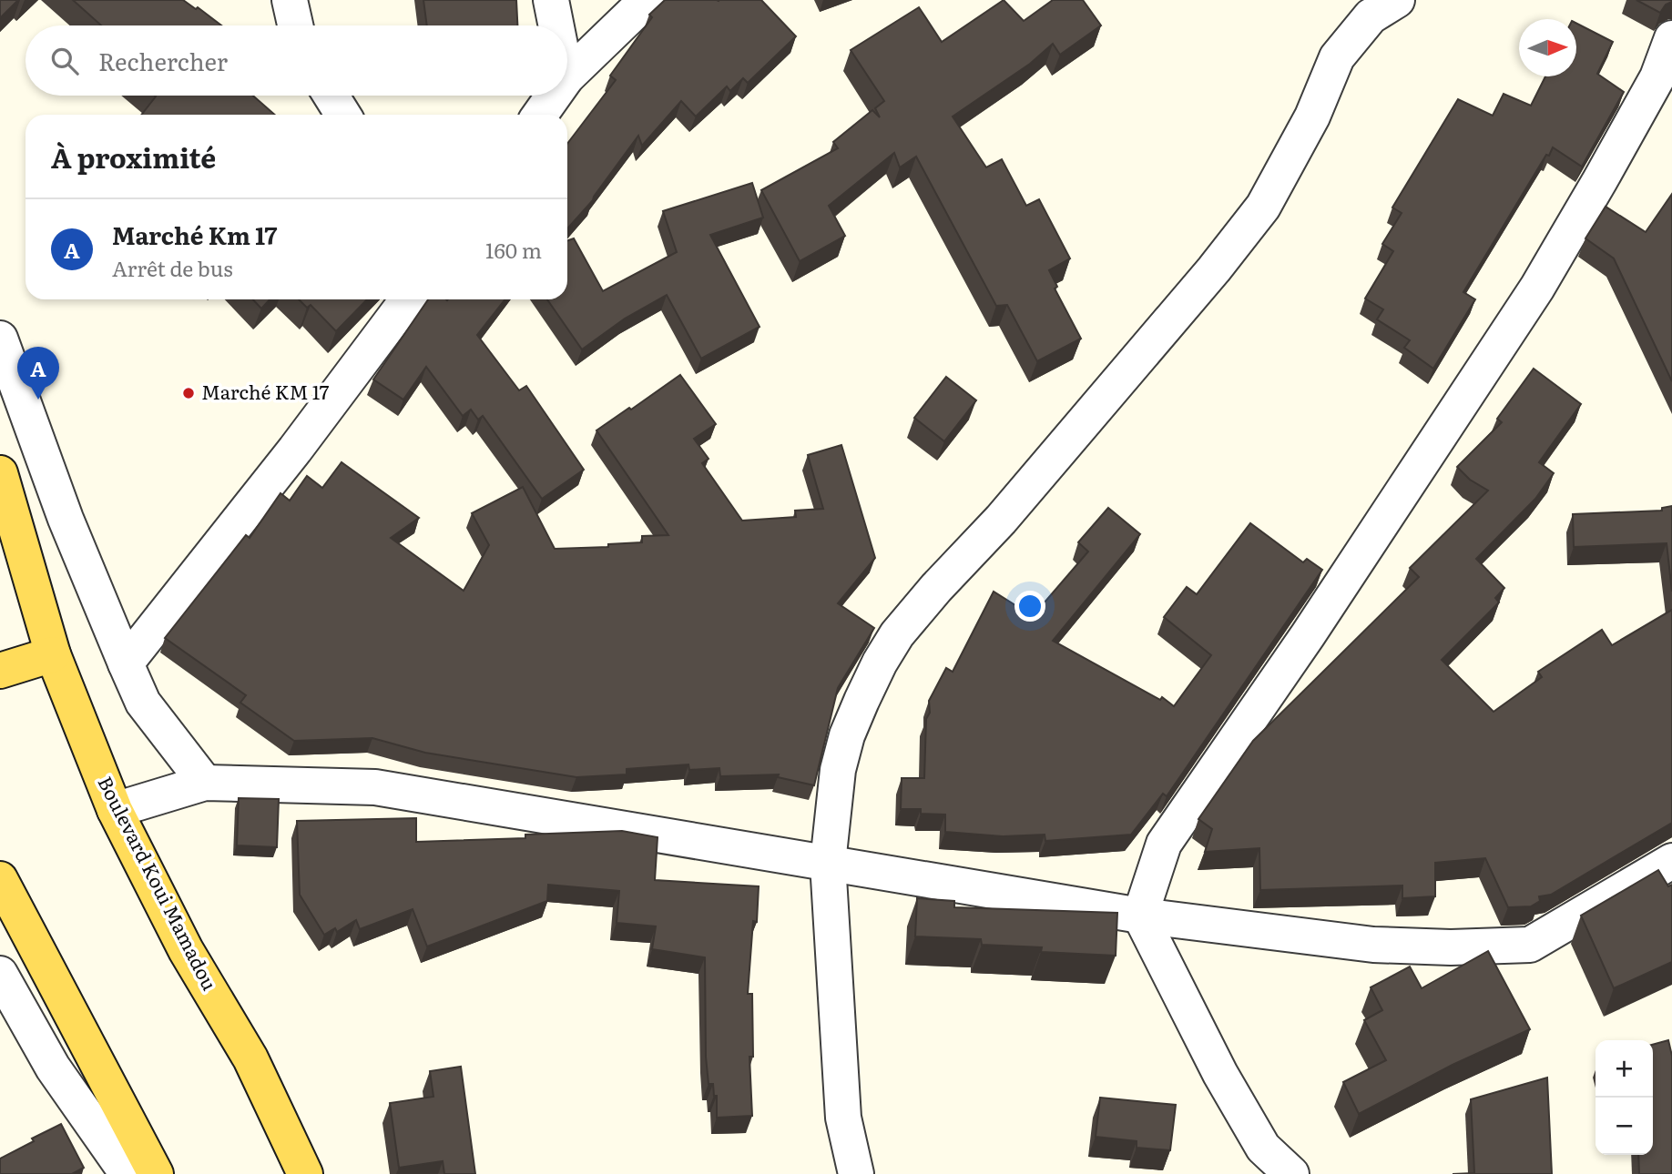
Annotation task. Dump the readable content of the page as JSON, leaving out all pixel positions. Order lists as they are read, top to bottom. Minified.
{"streets":{"main road":["Boulevard Koui Mamadou"]},"places":["Marché KM 17"],"north":"right","page":{"search":"Rechercher","heading":"À proximité","list":[{"mark":"A","name":"Marché Km 17","note":"Arrêt de bus","value":"160 m"}],"pins":"A","map_buttons":["+","−"]}}
